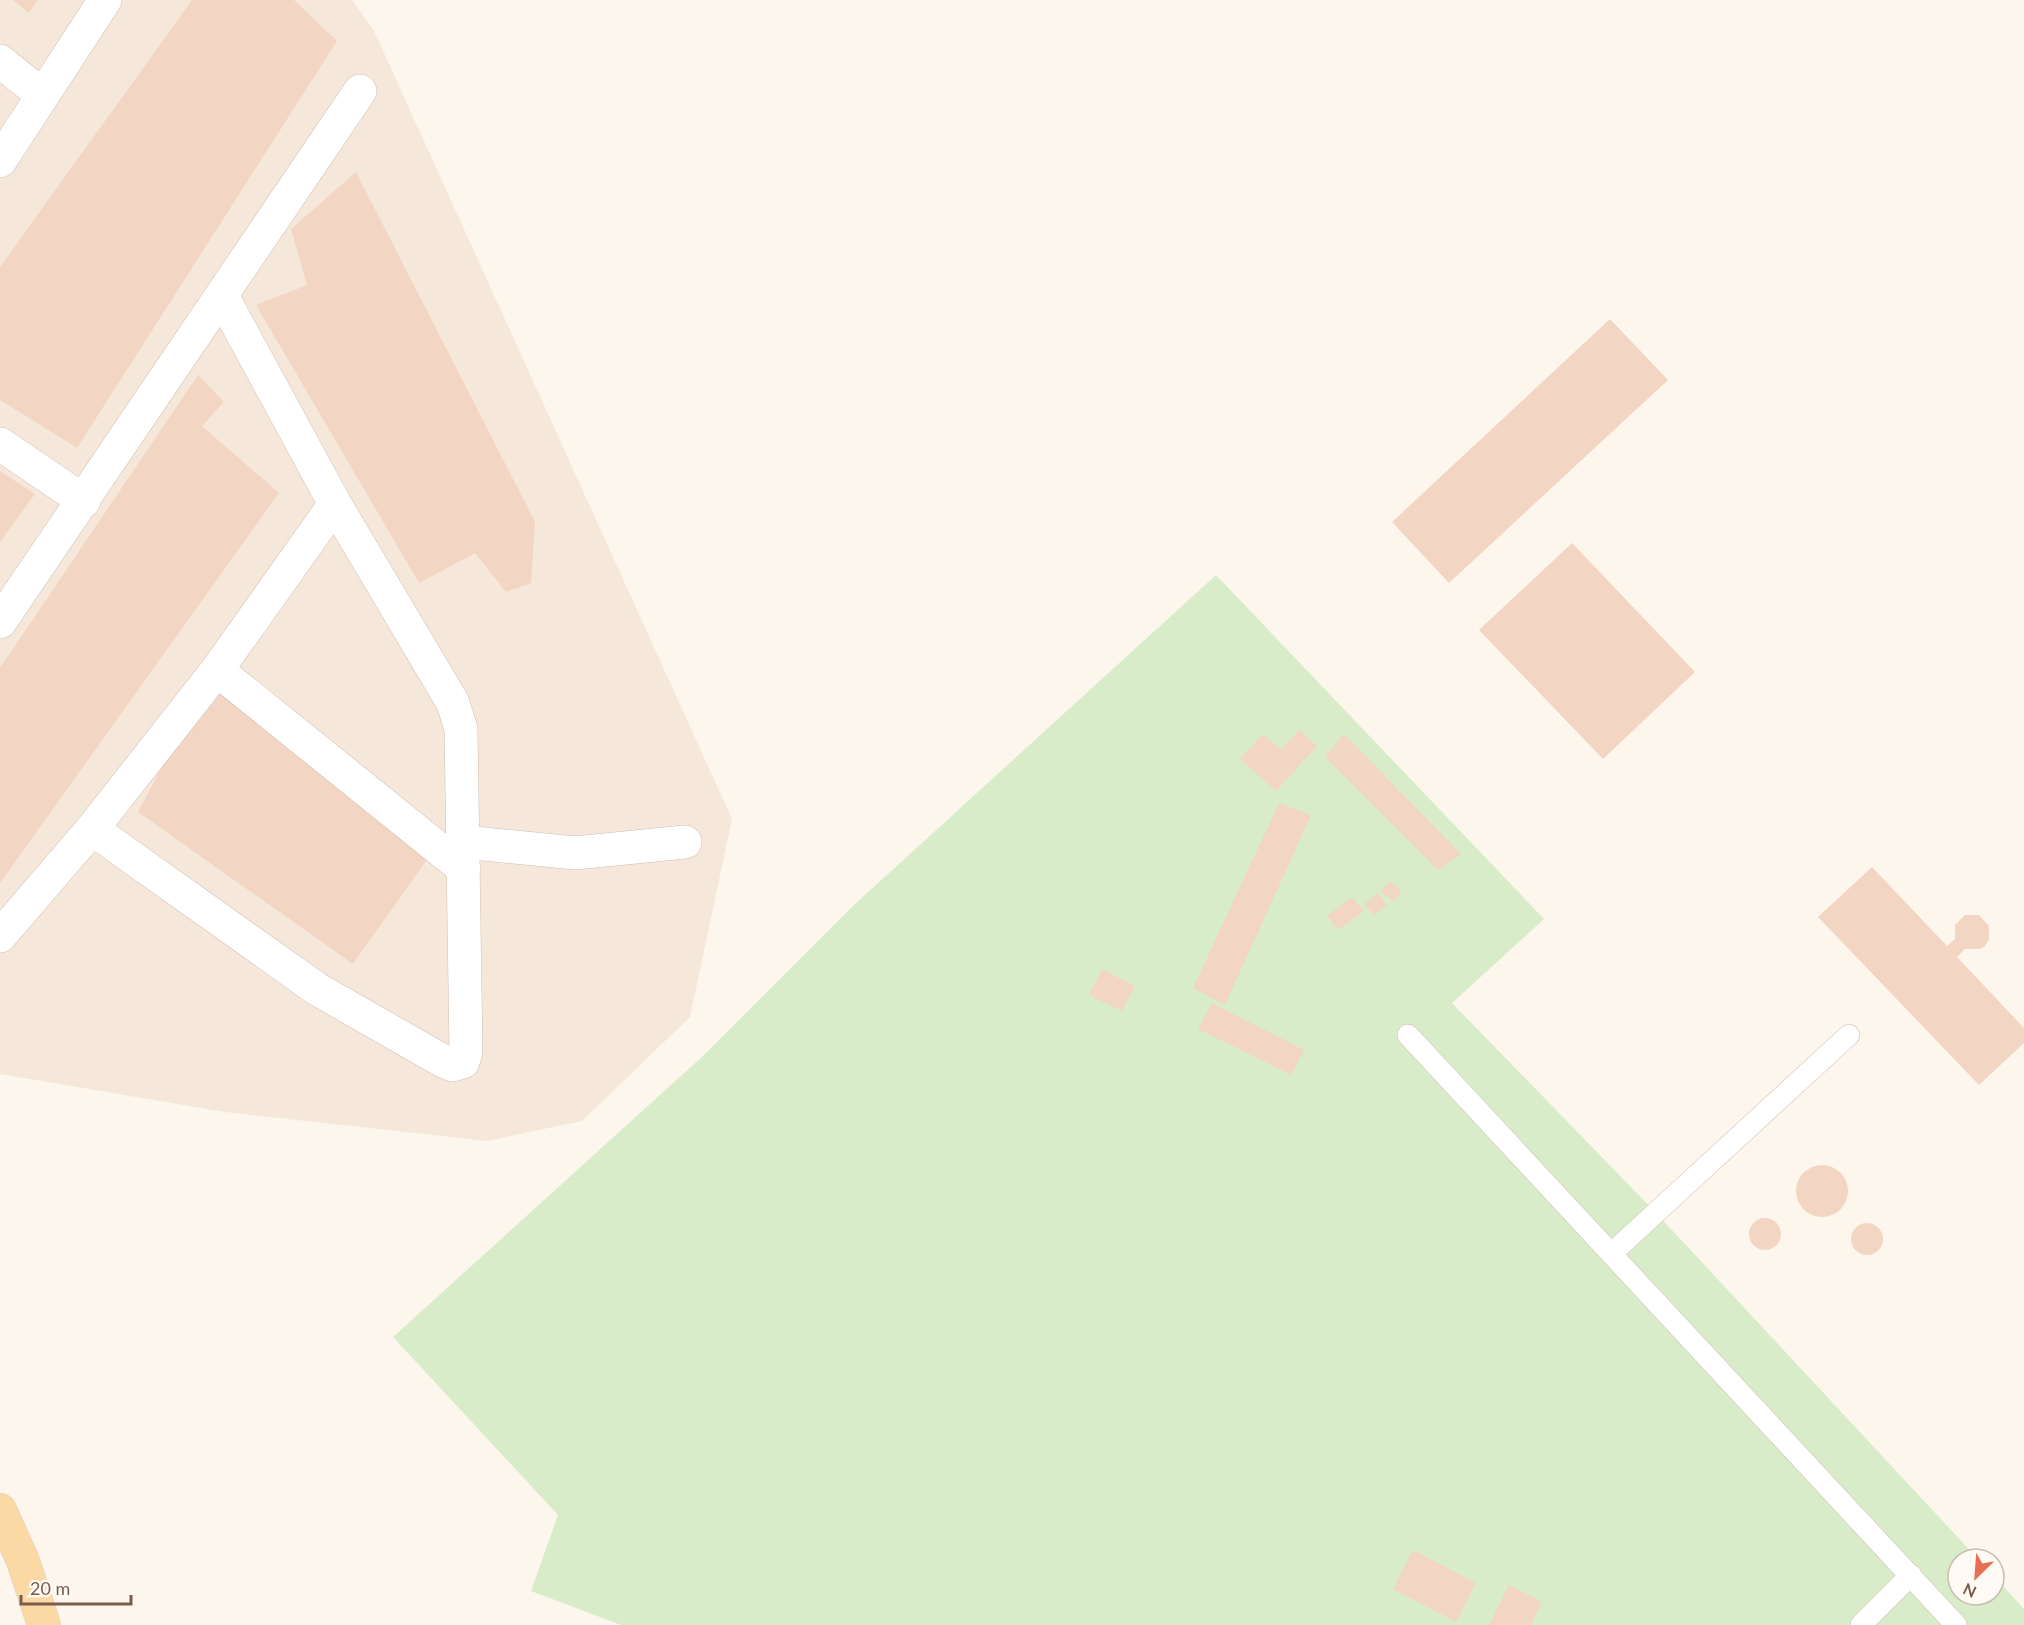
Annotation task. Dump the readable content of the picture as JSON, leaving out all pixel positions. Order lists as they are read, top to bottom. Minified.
{"scale_bar":"20 m","north":"bottom left"}
